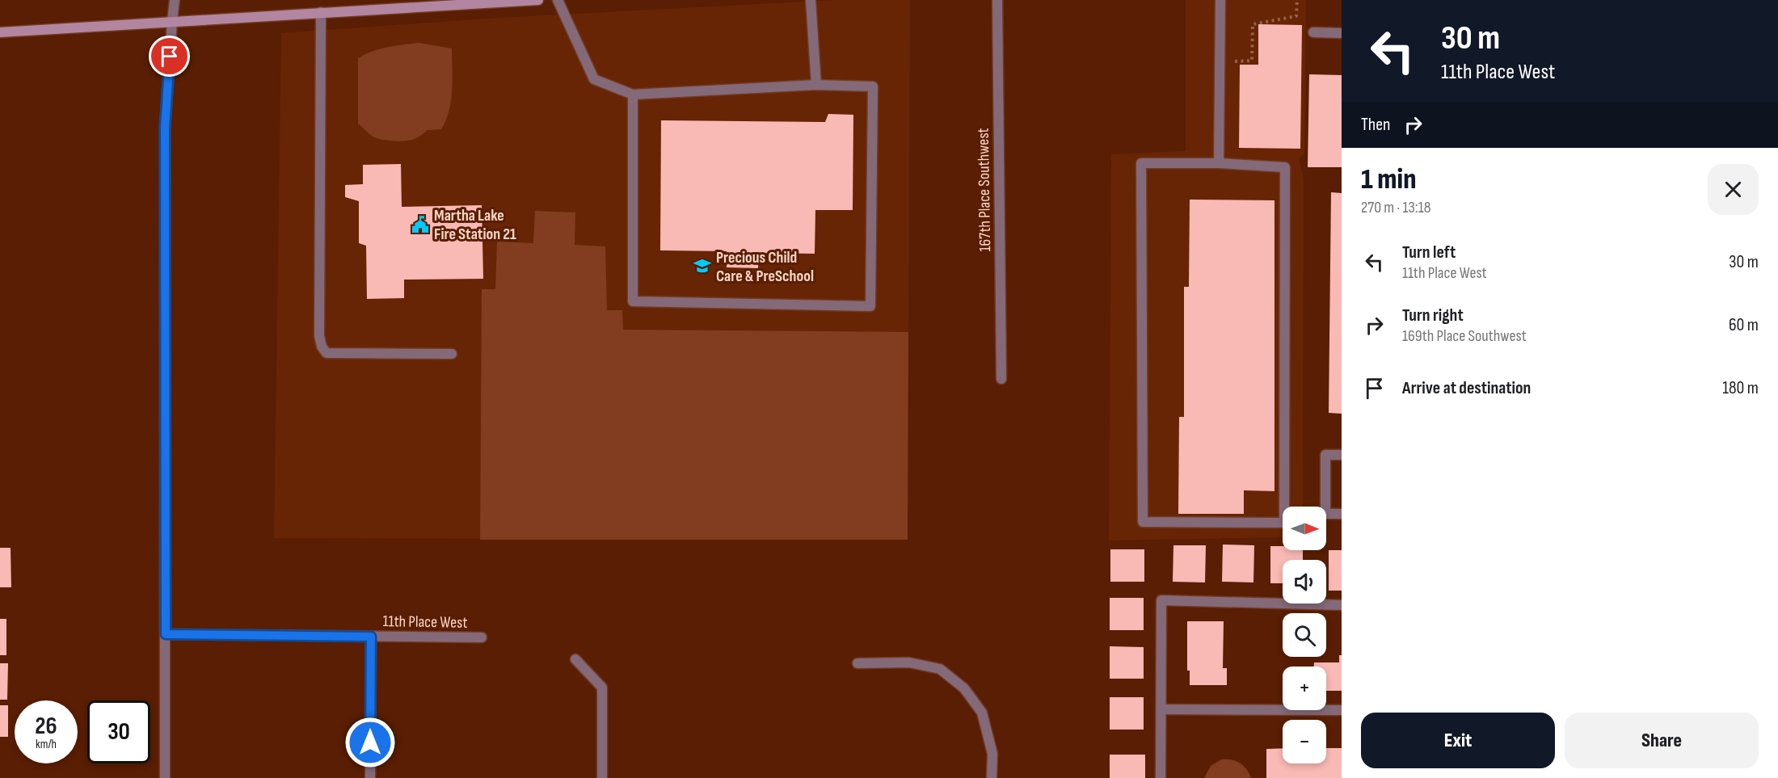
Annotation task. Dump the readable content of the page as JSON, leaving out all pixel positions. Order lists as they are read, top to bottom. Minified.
{"streets":{"street":["167th Place Southwest","11th Place West"]},"places":{"public building":["Martha Lake Fire Station 21"],"school or university":["Precious Child Care & PreSchool"]},"north":"right","page":{"turn":["30 m","11th Place West"],"then":"Then","heading":["1 min","270 m · 13:18"],"list":[{"name":"Turn left","note":"11th Place West","value":"30 m"},{"name":"Turn right","note":"169th Place Southwest","value":"60 m"},{"name":"Arrive at destination","value":"180 m"}],"map_buttons":["+","−"],"speed":"26 km/h","limit":"30","buttons":["Exit","Share"]}}
